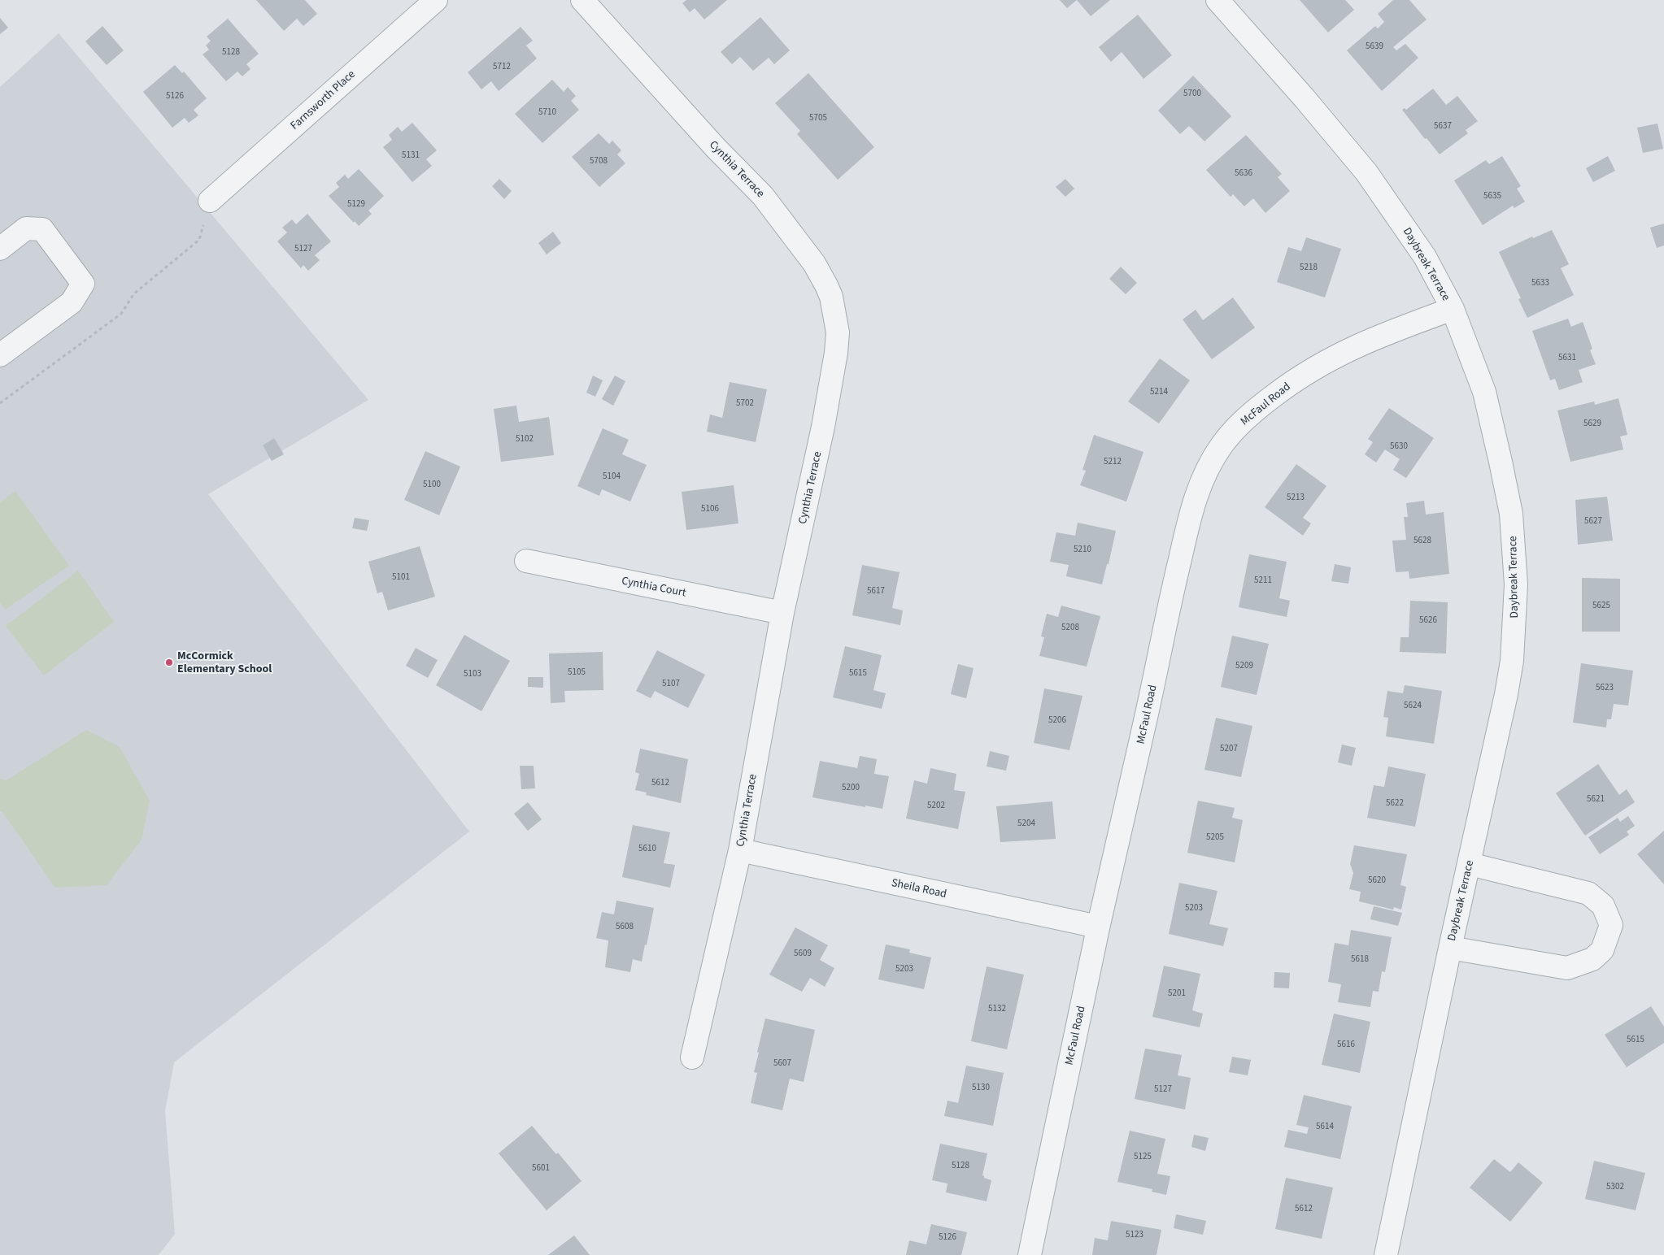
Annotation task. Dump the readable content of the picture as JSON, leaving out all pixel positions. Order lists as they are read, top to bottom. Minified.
{"streets":{"street":["Farnsworth Place","Cynthia Terrace","Daybreak Terrace","McFaul Road","Cynthia Court","Sheila Road"]},"crossings":[["Cynthia Terrace","Cynthia Court"],["Cynthia Terrace","Sheila Road"],["Daybreak Terrace","McFaul Road"],["McFaul Road","Sheila Road"]],"places":["McCormick Elementary School"],"house_numbers":["5639","5128","5712","5700","5126","5710","5705","5637","5131","5708","5636","5635","5129","5127","5218","5633","5631","5214","5702","5629","5102","5630","5212","5104","5100","5213","5106","5627","5628","5210","5101","5211","5617","5625","5626","5208","5209","5105","5615","5103","5107","5623","5624","5206","5207","5612","5200","5621","5622","5202","5204","5205","5610","5620","5203","5608","5609","5618","5203","5201","5132","5615","5616","5607","5130","5127","5614","5125","5128","5601","5302","5612","5123","5126"]}
